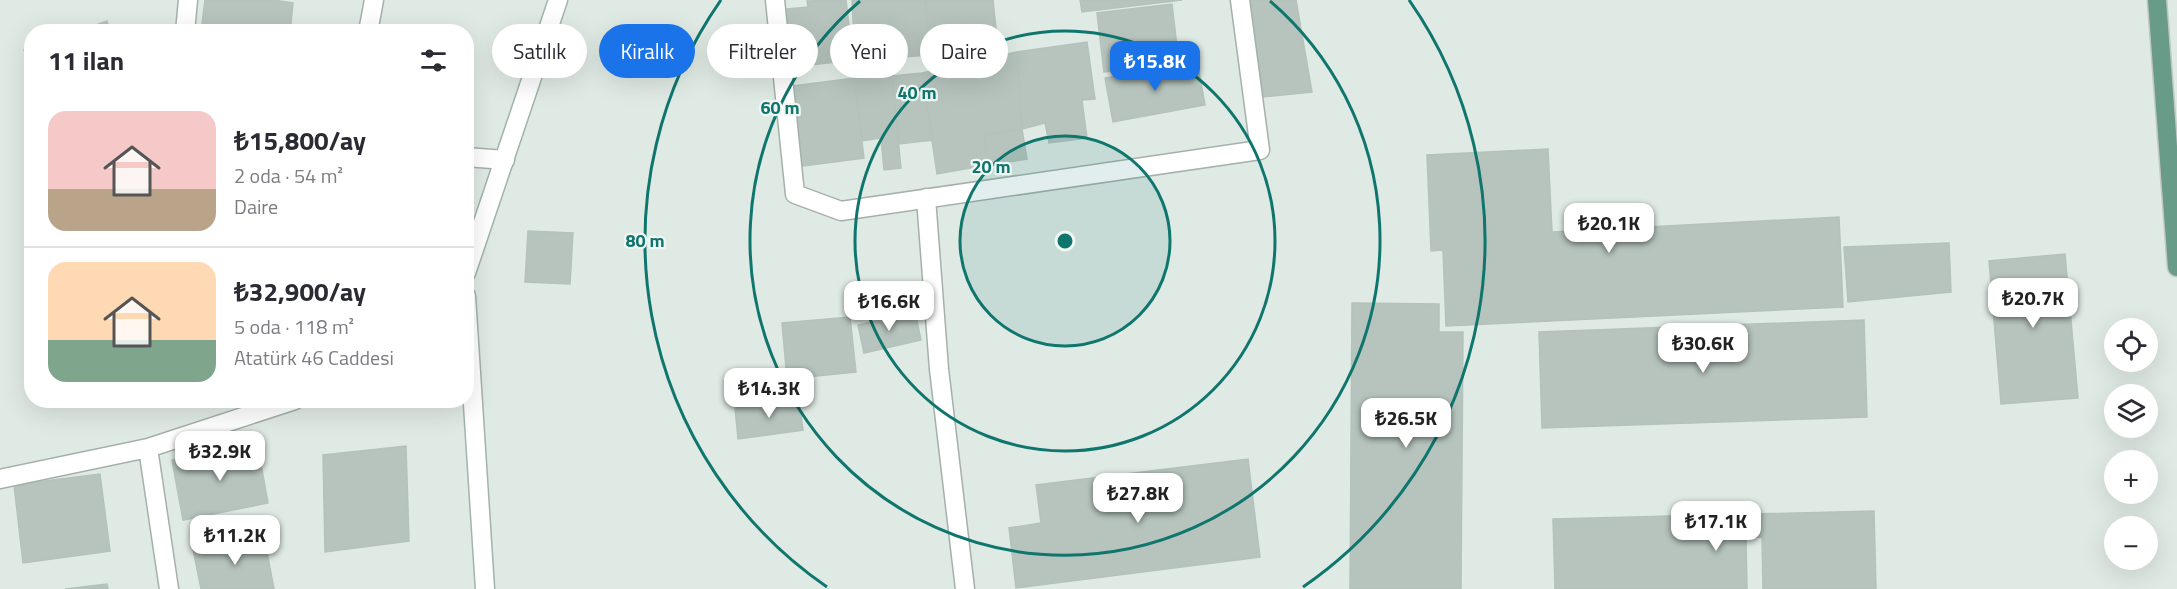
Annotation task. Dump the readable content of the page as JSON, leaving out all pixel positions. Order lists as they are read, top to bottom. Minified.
{"page":{"chip":["Satılık","Kiralık","Filtreler","Yeni","Daire"],"heading":"11 ilan","price":["₺15.8K","₺20.1K","₺20.7K","₺16.6K","₺30.6K","₺14.3K","₺26.5K","₺32.9K","₺27.8K","₺17.1K","₺11.2K"],"list":[{"name":"₺15,800/ay","note":"2 oda · 54 m² · Daire"},{"name":"₺32,900/ay","note":"5 oda · 118 m² · Atatürk 46 Caddesi"}],"map_buttons":["+","−"]},"rings":["40 m","60 m","20 m","80 m"]}
